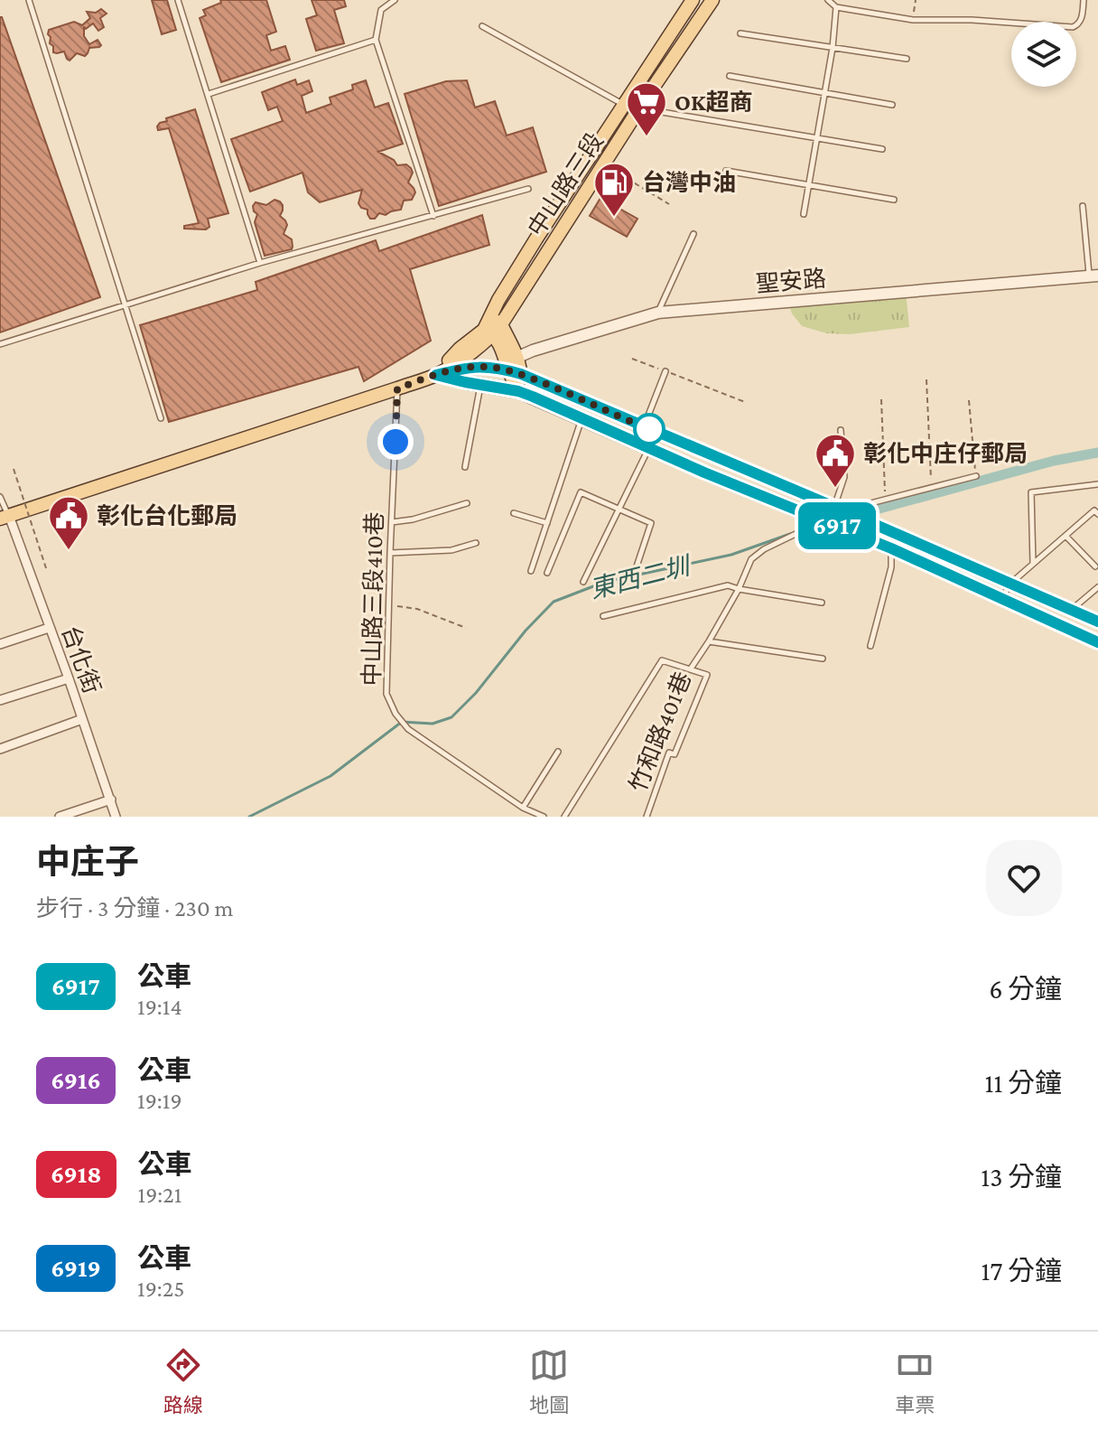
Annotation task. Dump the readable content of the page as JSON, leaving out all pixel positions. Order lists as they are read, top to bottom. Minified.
{"streets":{"main road":["中山路三段"],"street":["聖安路","台化街"],"lane":["中山路三段410巷","竹和路401巷"]},"crossings":[["中山路三段","中山路三段410巷"],["中山路三段","台化街"]],"water":["東西二圳"],"places":{"supermarket":["OK超商"],"fuel station":["台灣中油"],"public building":["彰化中庄仔郵局","彰化台化郵局"]},"lines":["bus line 6917"],"page":{"on_map":"6917","heading":["中庄子","步行 · 3 分鐘 · 230 m"],"list":[{"mark":"6917","name":"公車","note":"19:14","value":"6 分鐘"},{"mark":"6916","name":"公車","note":"19:19","value":"11 分鐘"},{"mark":"6918","name":"公車","note":"19:21","value":"13 分鐘"},{"mark":"6919","name":"公車","note":"19:25","value":"17 分鐘"}],"tabs":["路線","地圖","車票"]}}
